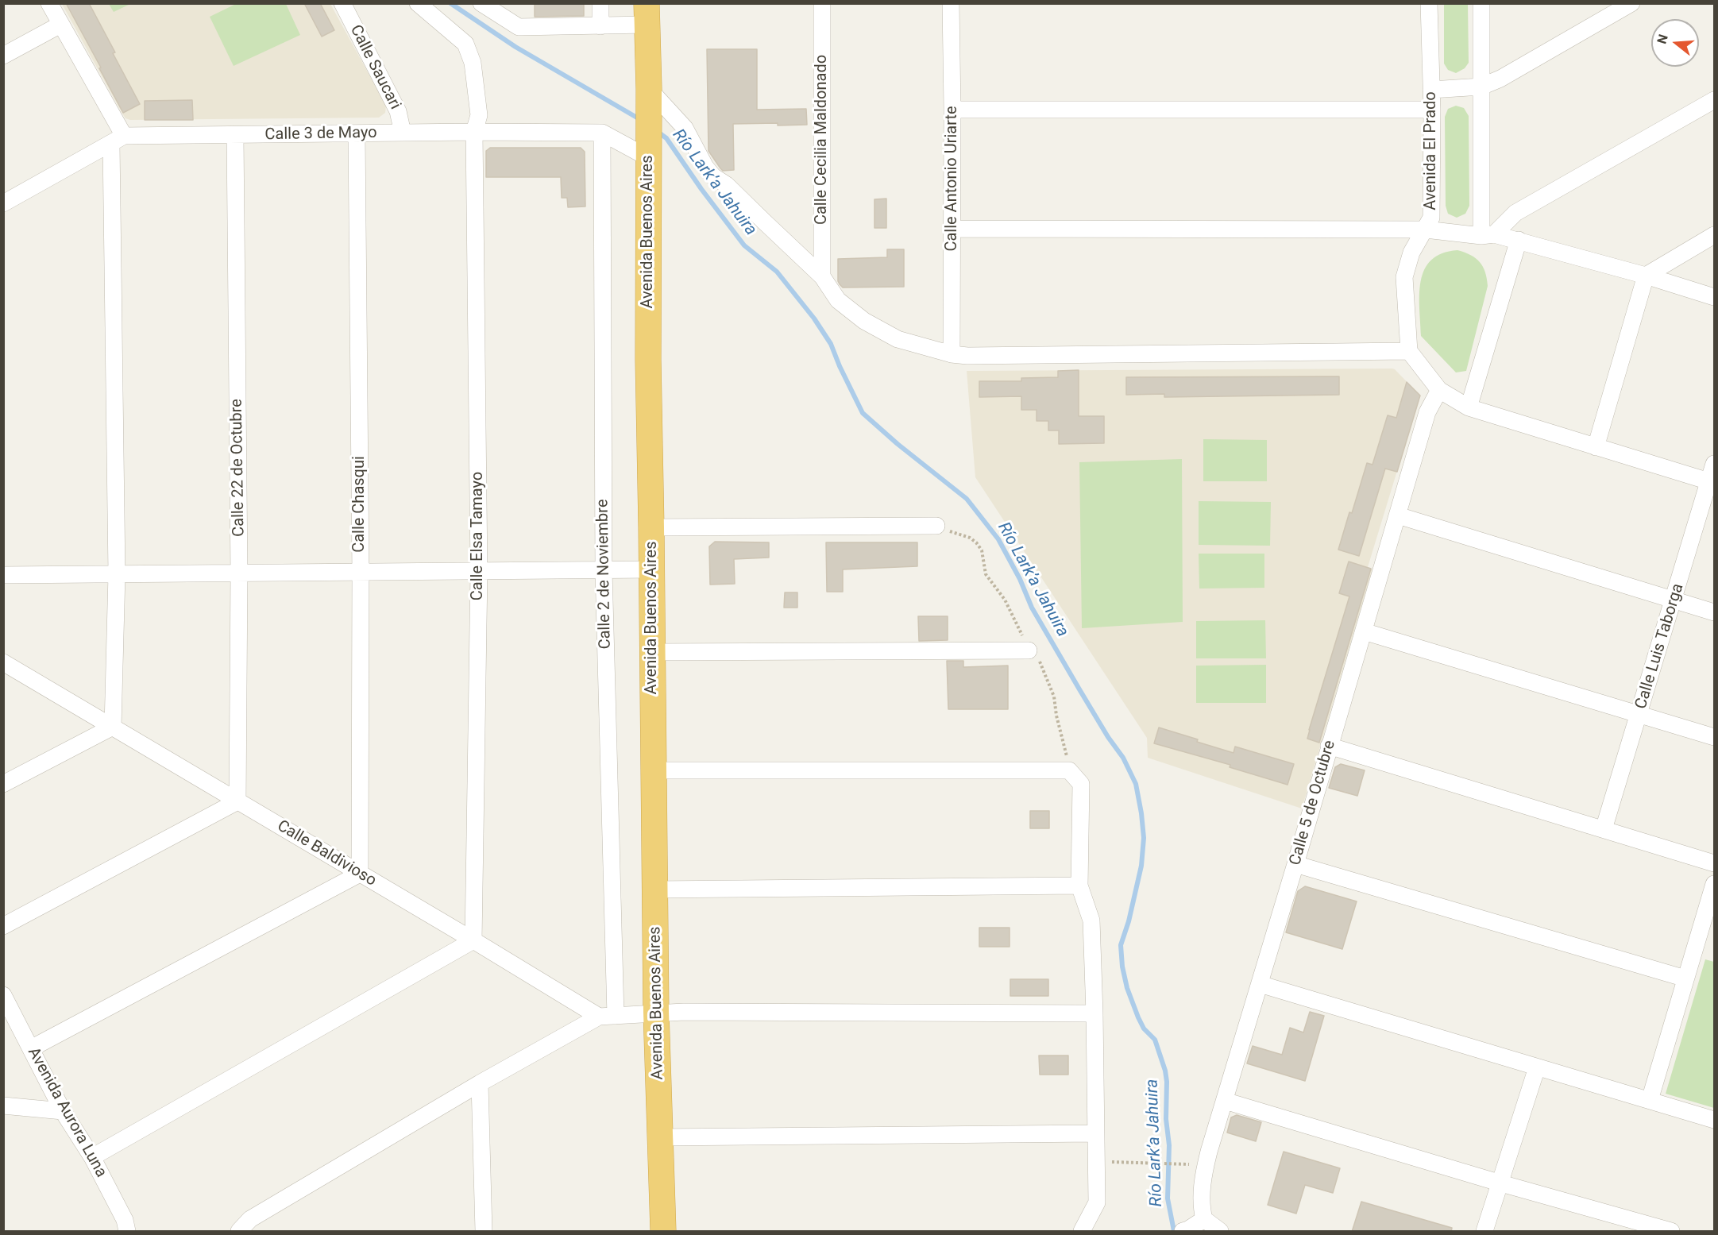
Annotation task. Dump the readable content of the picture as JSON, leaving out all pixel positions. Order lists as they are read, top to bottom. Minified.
{"streets":{"highway":["Avenida Buenos Aires"],"street":["Calle Saucari","Calle 3 de Mayo","Calle Cecilia Maldonado","Avenida El Prado","Calle Antonio Uriarte","Calle 22 de Octubre","Calle Chasqui","Calle Elsa Tamayo","Calle 2 de Noviembre","Calle Luis Taborga","Calle 5 de Octubre","Calle Baldivioso","Avenida Aurora Luna"]},"crossings":[["Calle Saucari","Calle 3 de Mayo"],["Calle 3 de Mayo","Avenida Buenos Aires"],["Calle 3 de Mayo","Calle 22 de Octubre"],["Calle 3 de Mayo","Calle Chasqui"],["Calle 3 de Mayo","Calle Elsa Tamayo"],["Calle 3 de Mayo","Calle 2 de Noviembre"],["Calle 22 de Octubre","Calle Baldivioso"],["Calle Chasqui","Calle Baldivioso"],["Calle Elsa Tamayo","Calle Baldivioso"],["Calle 2 de Noviembre","Calle Baldivioso"]],"water":["Río Lark’a Jahuira"],"north":"left"}
